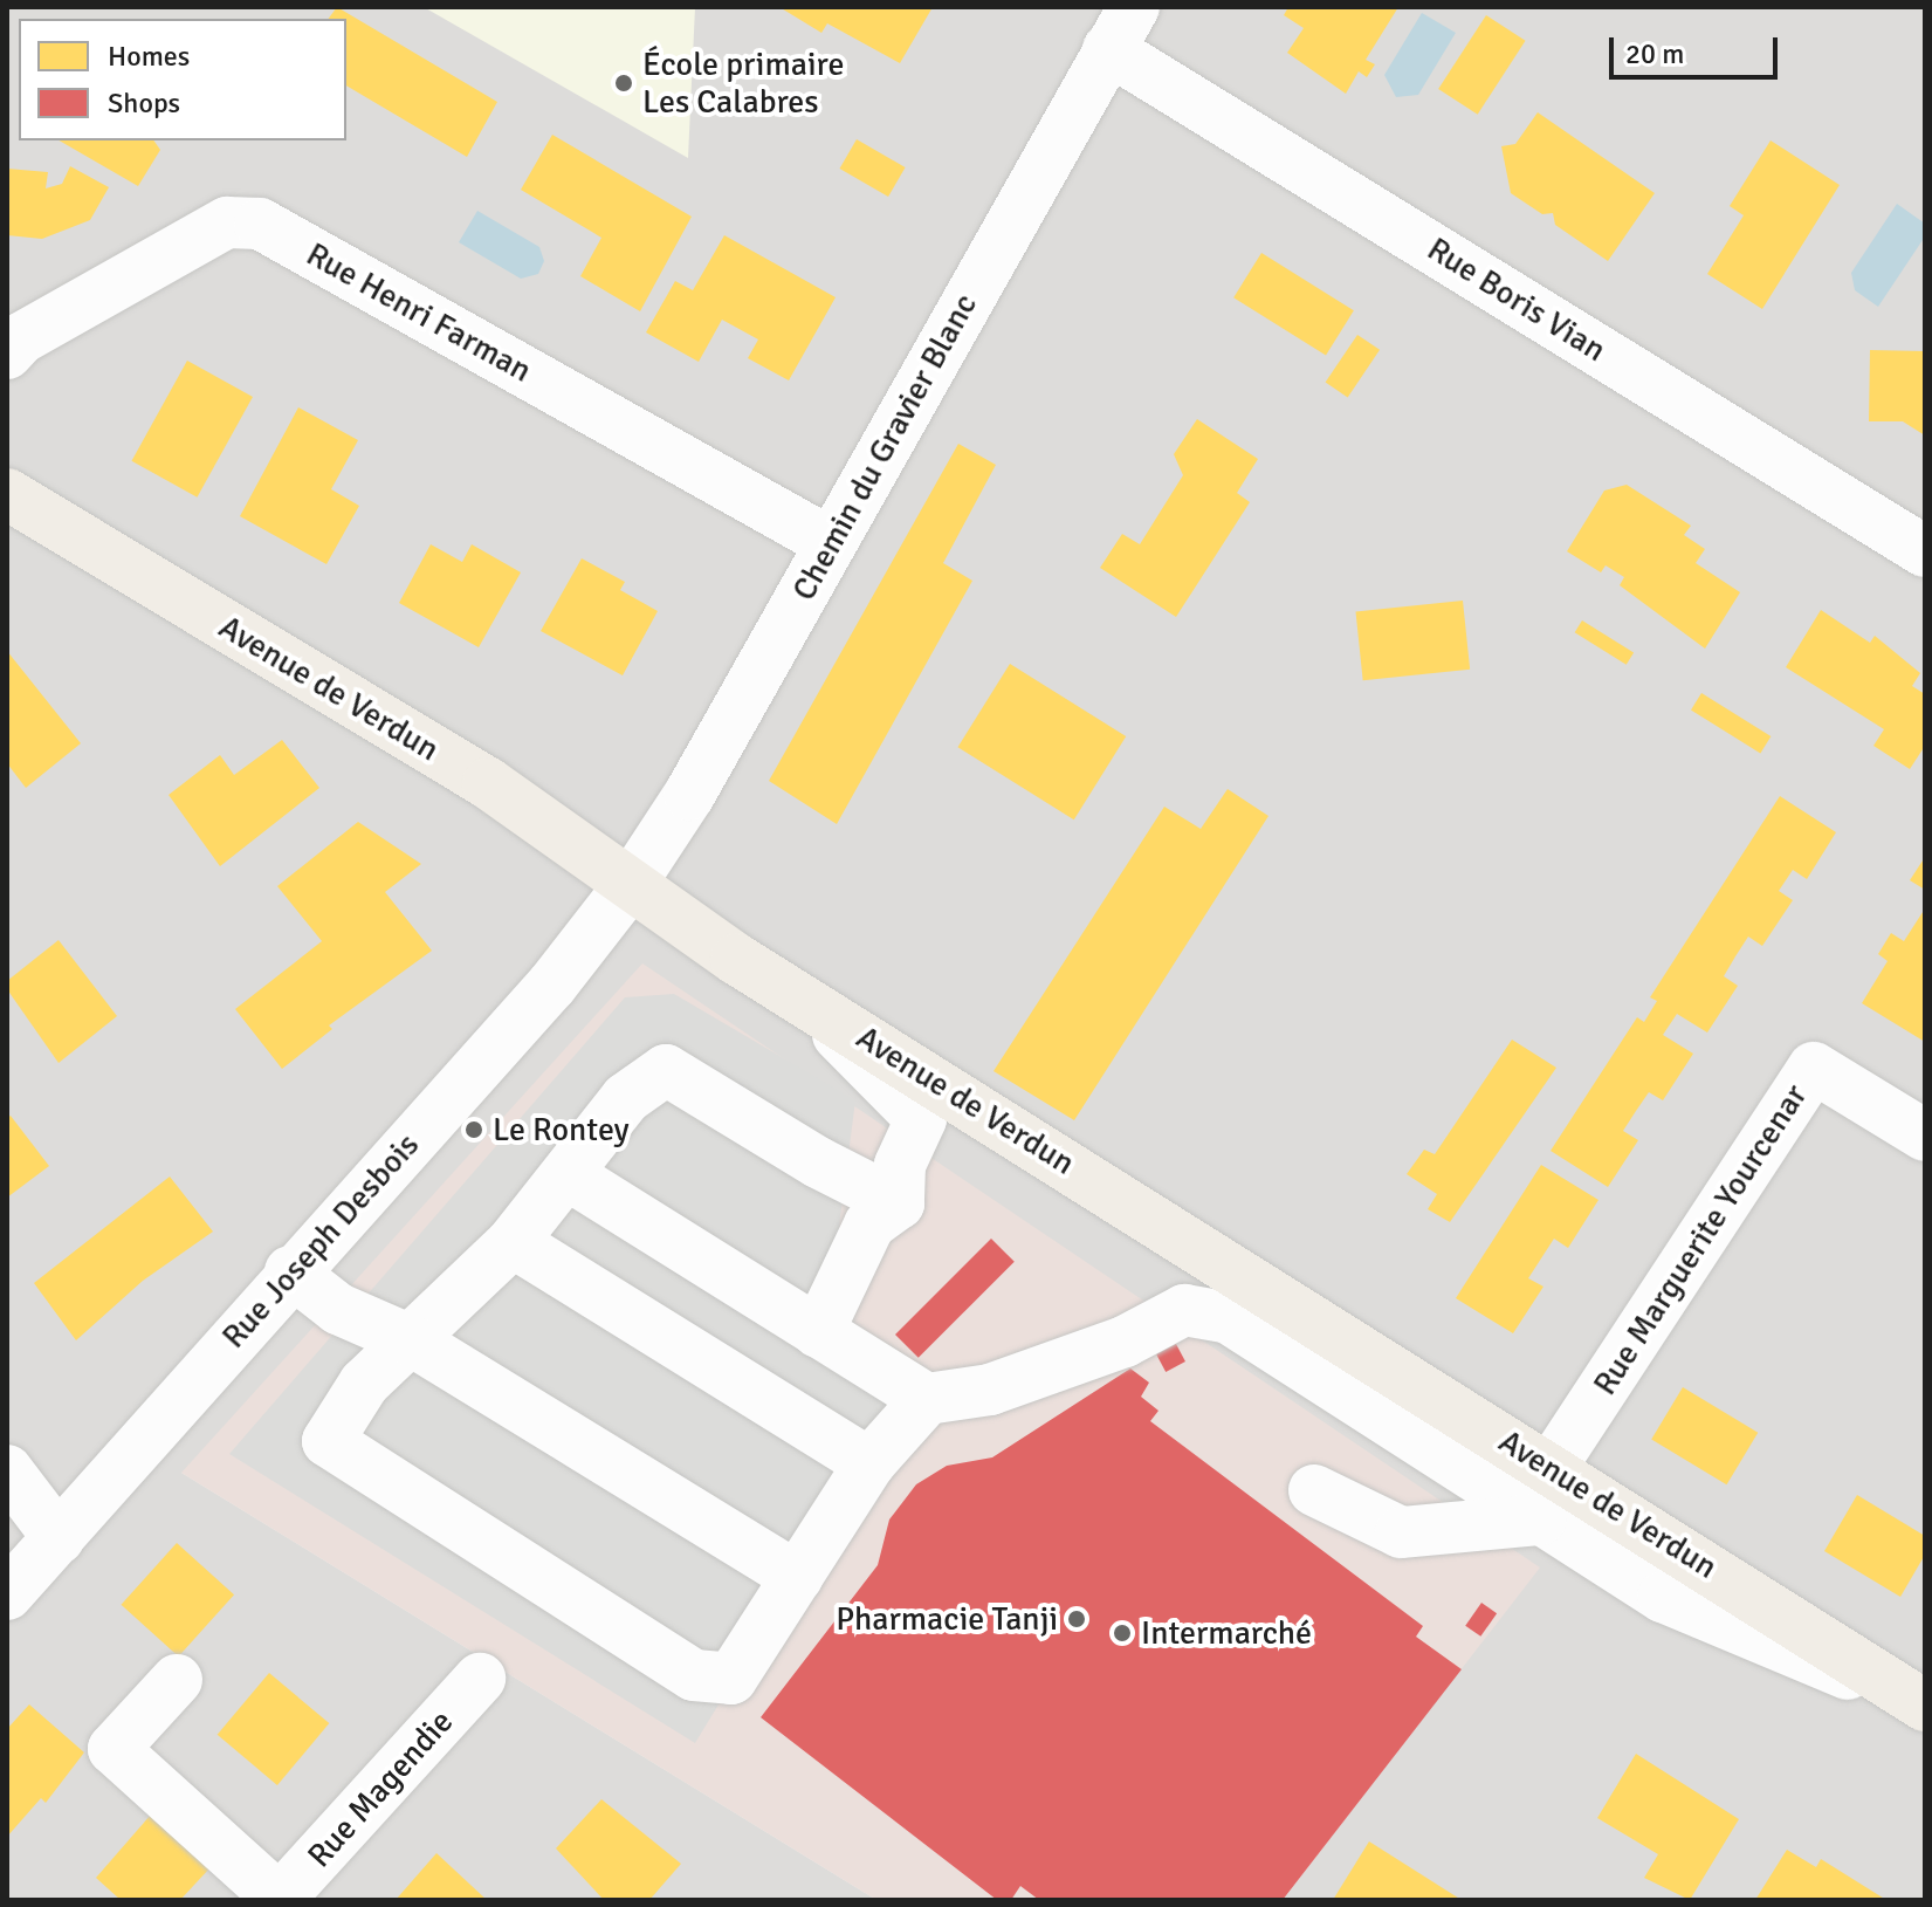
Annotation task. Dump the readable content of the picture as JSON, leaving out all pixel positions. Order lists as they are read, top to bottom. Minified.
{"streets":{"main road":["Avenue de Verdun"],"street":["Rue Boris Vian","Rue Henri Farman","Chemin du Gravier Blanc","Rue Marguerite Yourcenar","Rue Joseph Desbois","Rue Magendie"]},"crossings":[["Rue Boris Vian","Chemin du Gravier Blanc"],["Rue Henri Farman","Chemin du Gravier Blanc"],["Chemin du Gravier Blanc","Avenue de Verdun"],["Chemin du Gravier Blanc","Rue Joseph Desbois"],["Avenue de Verdun","Rue Marguerite Yourcenar"],["Avenue de Verdun","Rue Joseph Desbois"]],"places":["École primaire Les Calabres","Le Rontey","Pharmacie Tanji","Intermarché"],"legend":["Homes","Shops"],"scale_bar":"20 m"}
